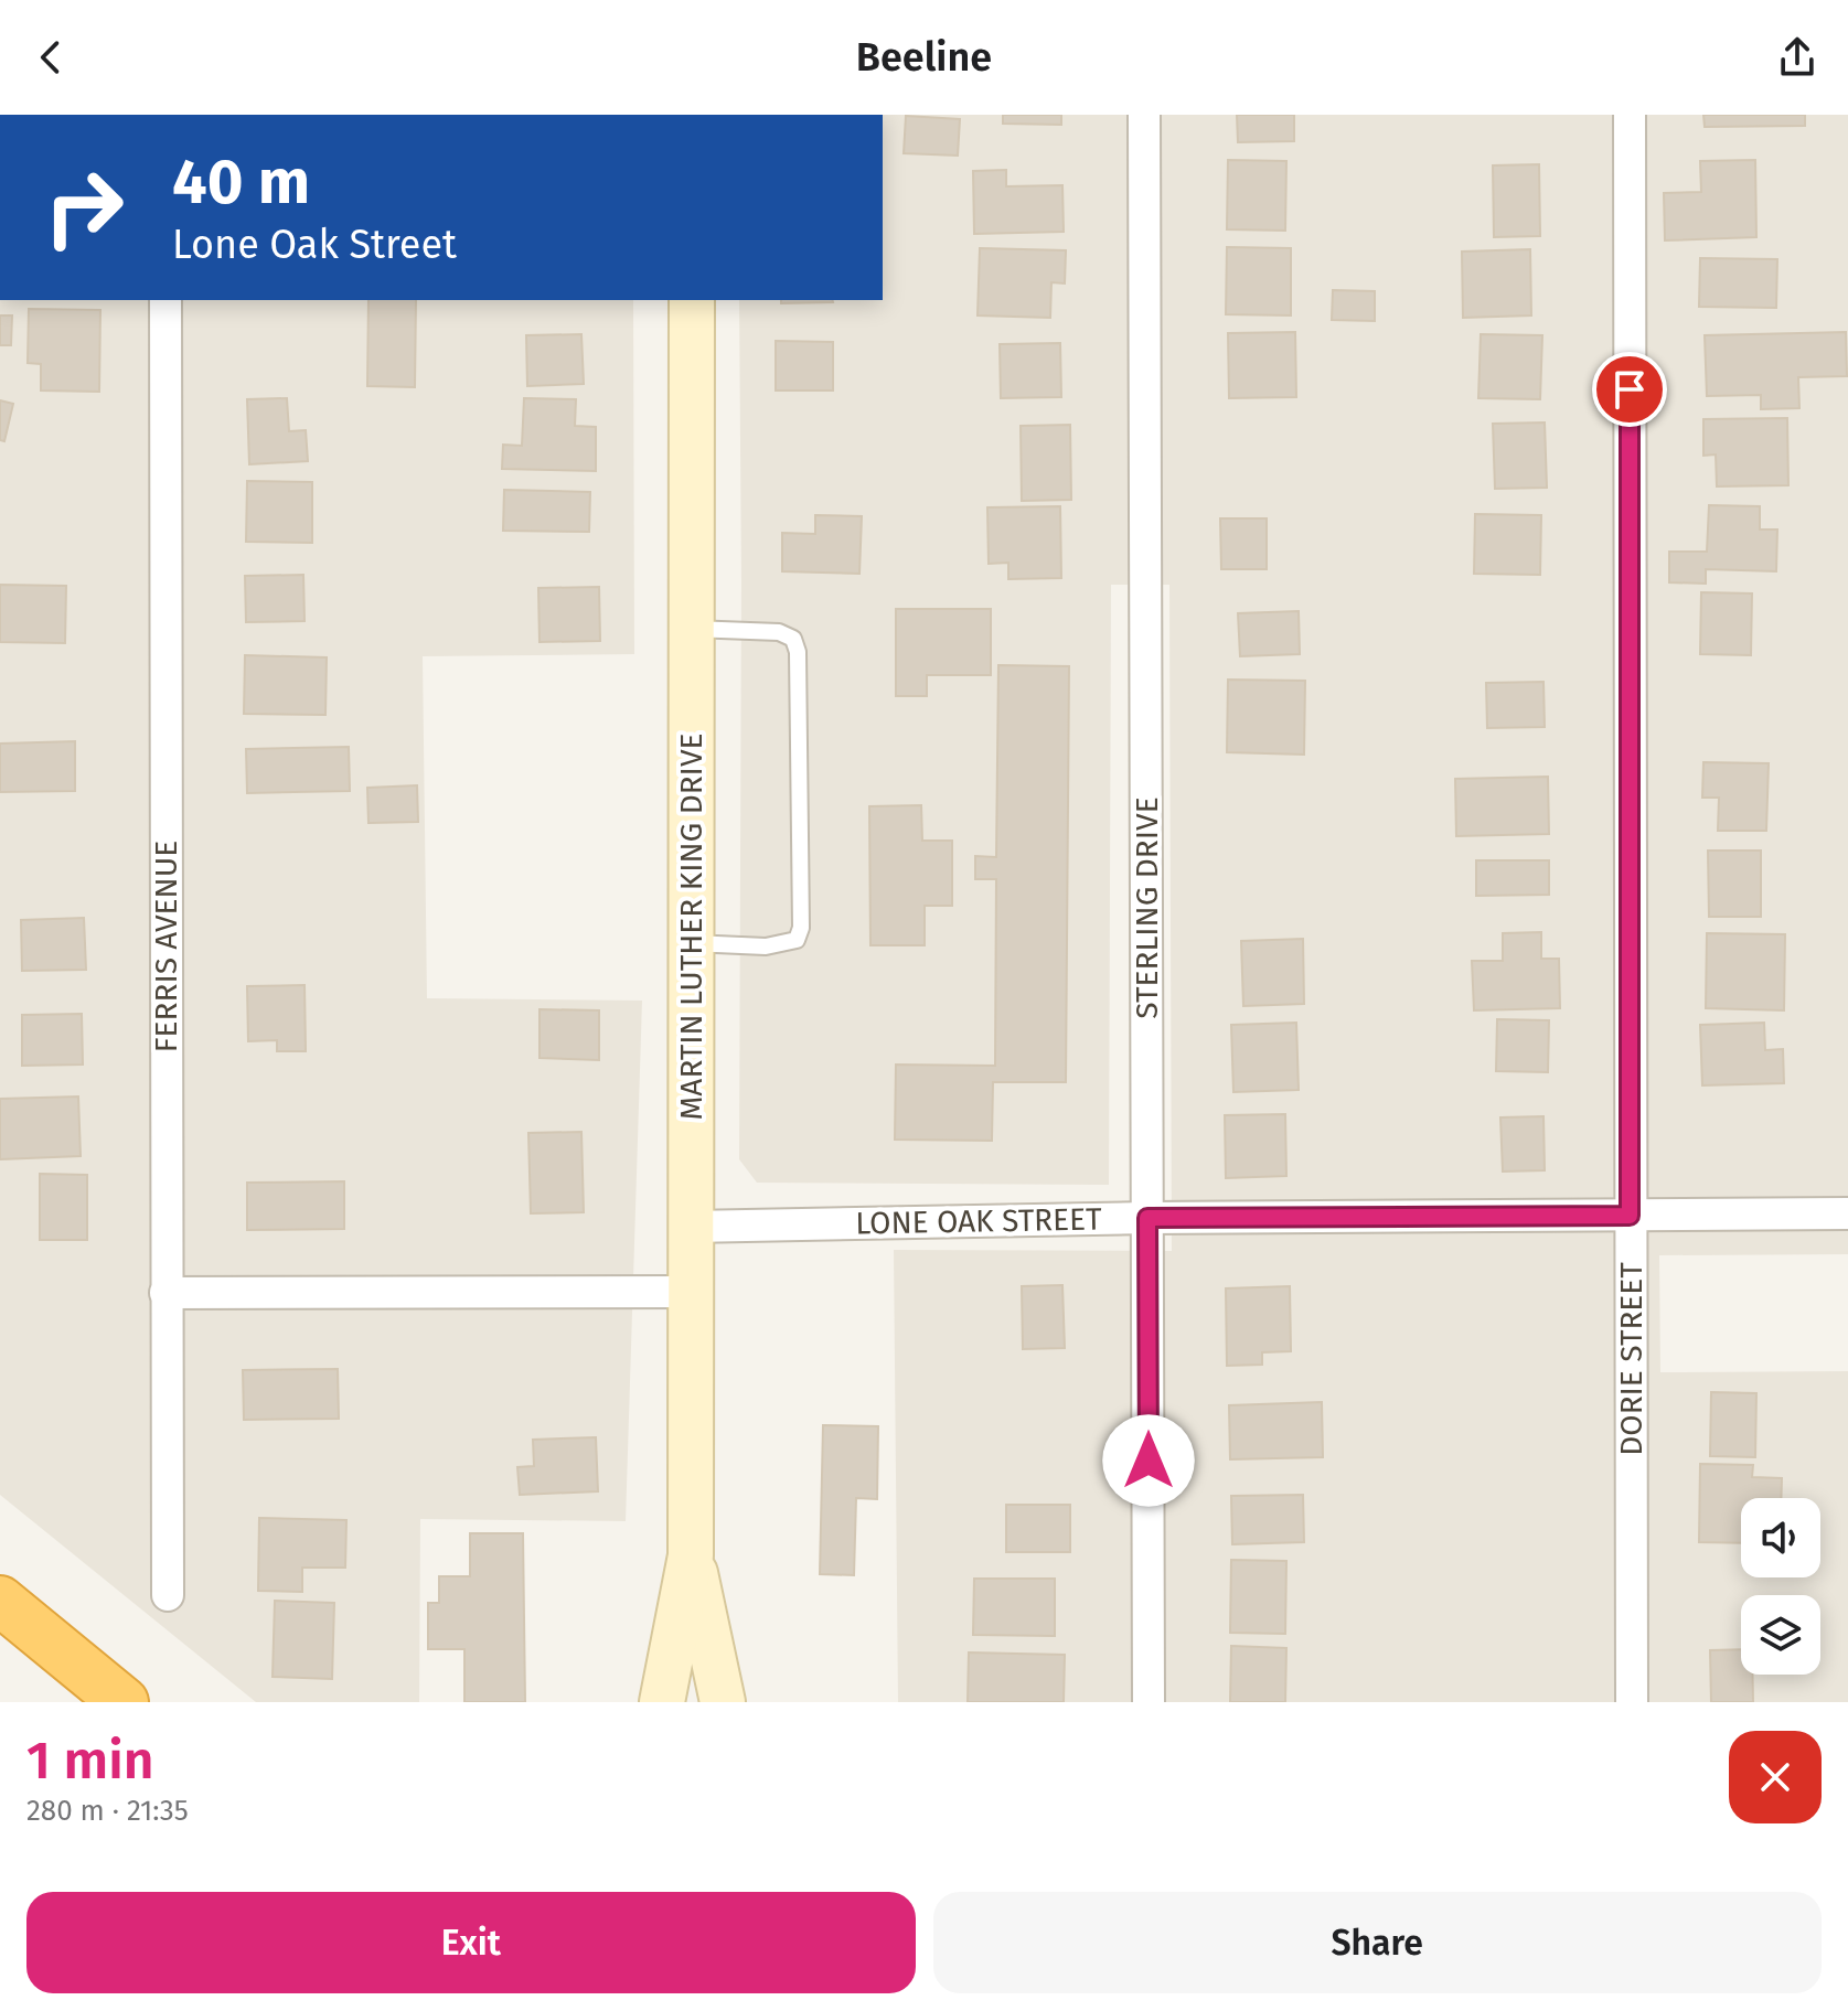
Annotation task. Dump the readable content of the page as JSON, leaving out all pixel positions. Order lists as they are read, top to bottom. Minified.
{"streets":{"main road":["MARTIN LUTHER KING DRIVE"],"street":["STERLING DRIVE","FERRIS AVENUE","LONE OAK STREET","DORIE STREET"]},"crossings":[["STERLING DRIVE","LONE OAK STREET"],["MARTIN LUTHER KING DRIVE","LONE OAK STREET"],["LONE OAK STREET","DORIE STREET"]],"page":{"header":"Beeline","turn":["40 m","Lone Oak Street"],"heading":["1 min","280 m · 21:35"],"buttons":["Exit","Share"]}}
